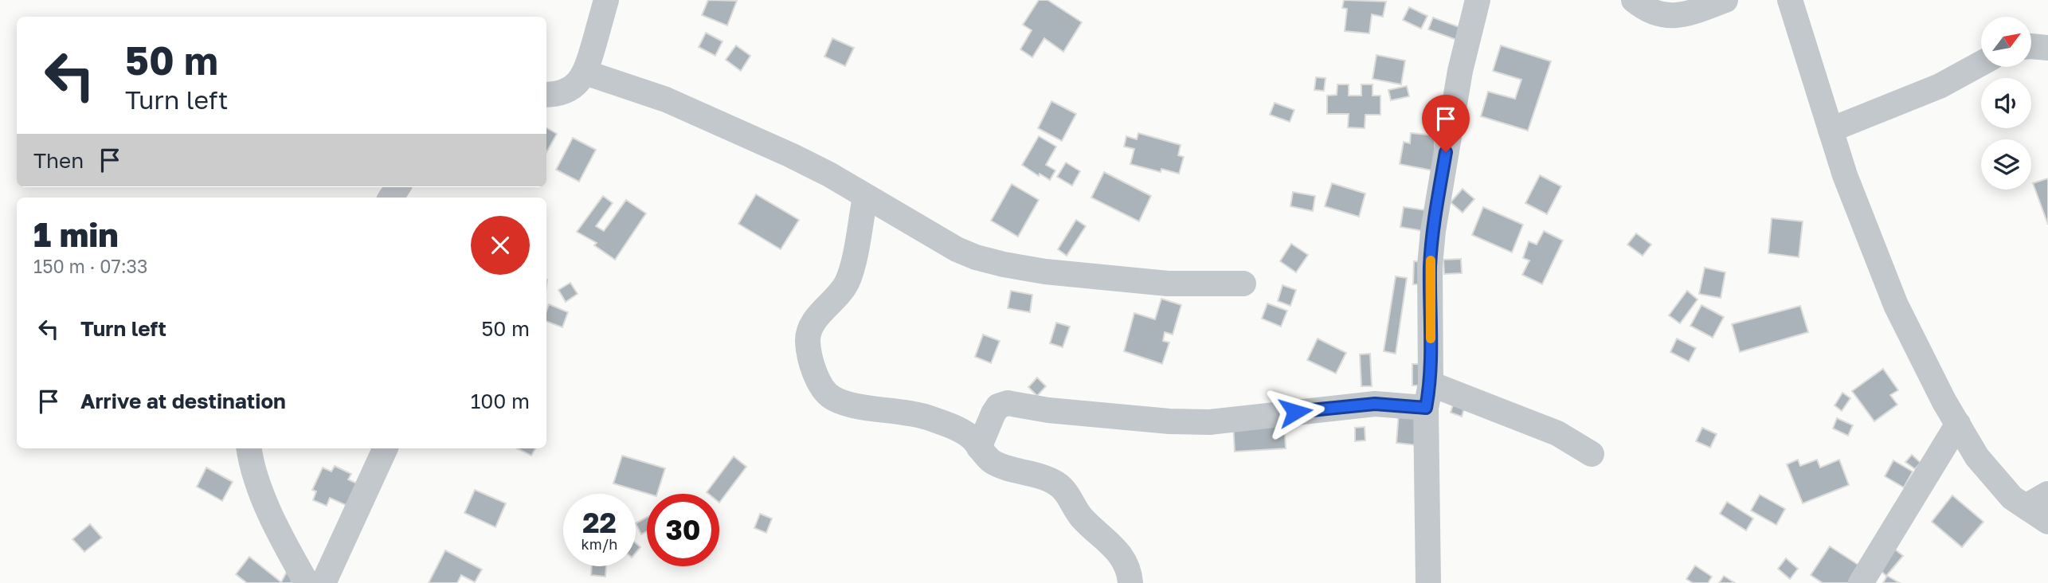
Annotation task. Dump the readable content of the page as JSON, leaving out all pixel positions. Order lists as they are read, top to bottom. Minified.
{"north":"top right","page":{"turn":["50 m","Turn left"],"then":"Then","heading":["1 min","150 m · 07:33"],"list":[{"name":"Turn left","value":"50 m"},{"name":"Arrive at destination","value":"100 m"}],"speed":"22 km/h","limit":"30"}}
